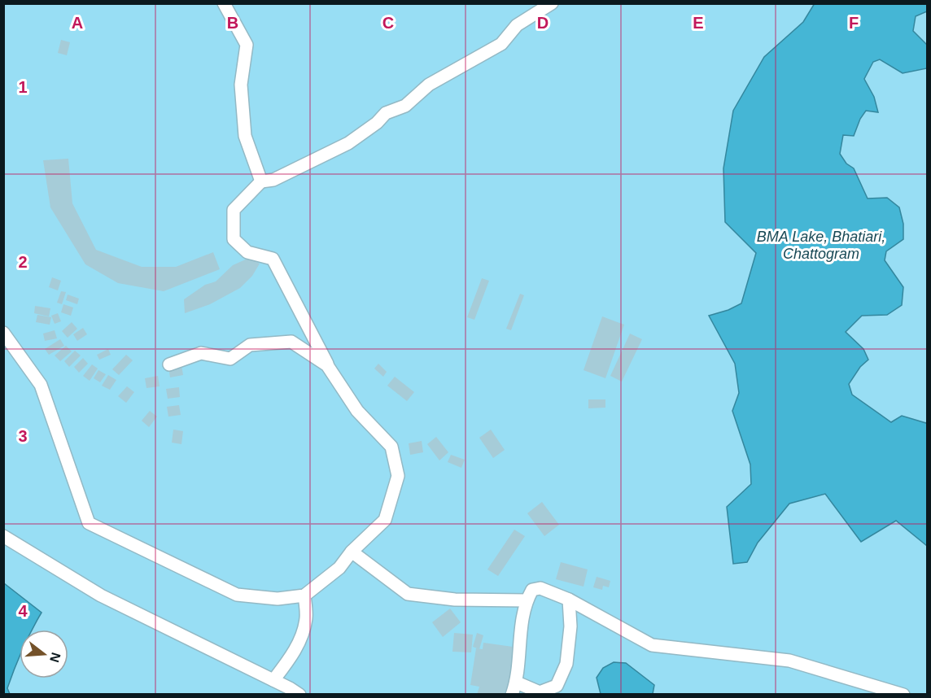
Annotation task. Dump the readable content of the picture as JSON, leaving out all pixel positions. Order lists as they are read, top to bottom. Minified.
{"water":["BMA Lake, Bhatiari, Chattogram"],"north":"right","grid":{"columns":["A","B","C","D","E","F"],"rows":["1","2","3","4"]}}
